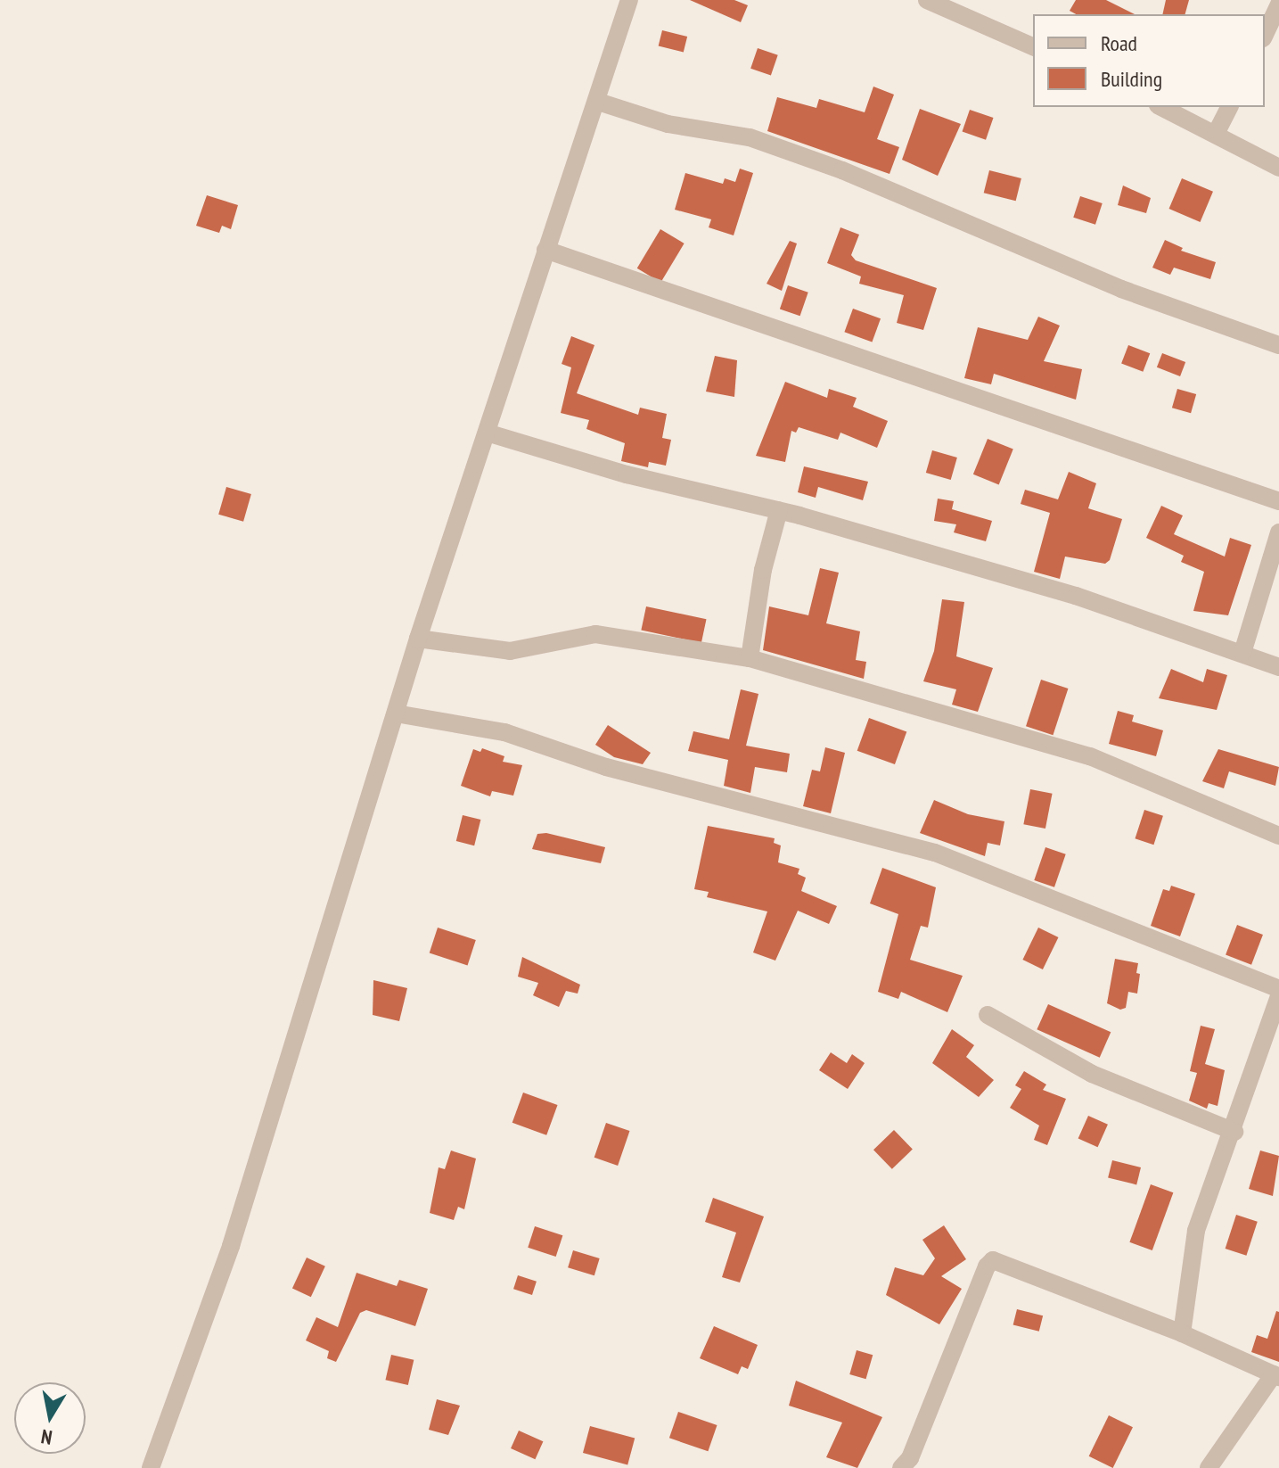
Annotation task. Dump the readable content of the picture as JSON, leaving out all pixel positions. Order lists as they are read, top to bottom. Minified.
{"legend":["Road","Building"],"north":"bottom"}
